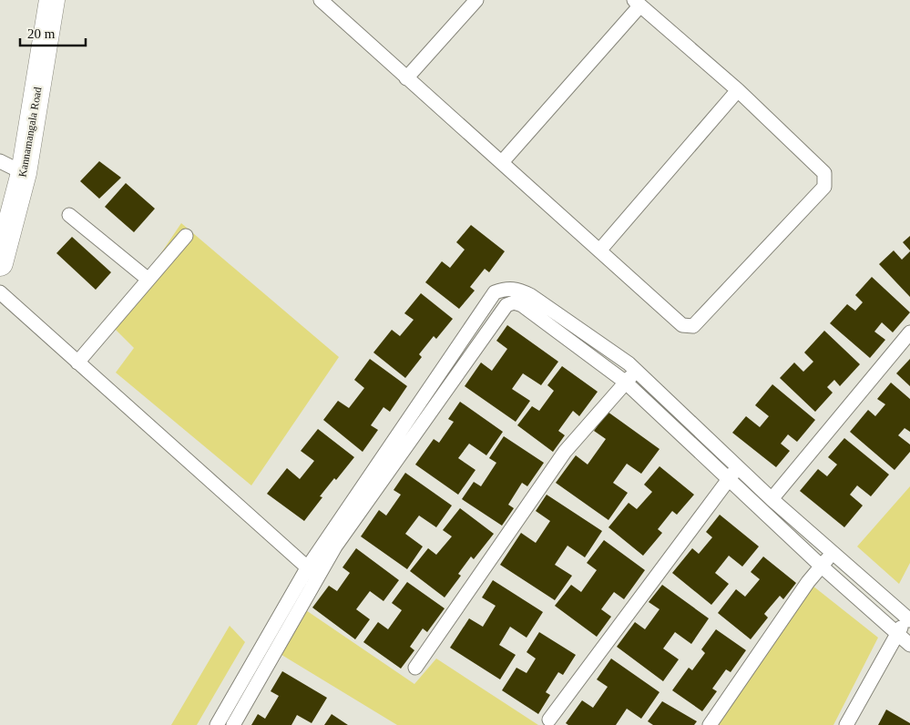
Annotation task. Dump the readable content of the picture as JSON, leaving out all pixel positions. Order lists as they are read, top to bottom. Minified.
{"streets":{"main road":["Kannamangala Road"]},"scale_bar":"20 m"}
